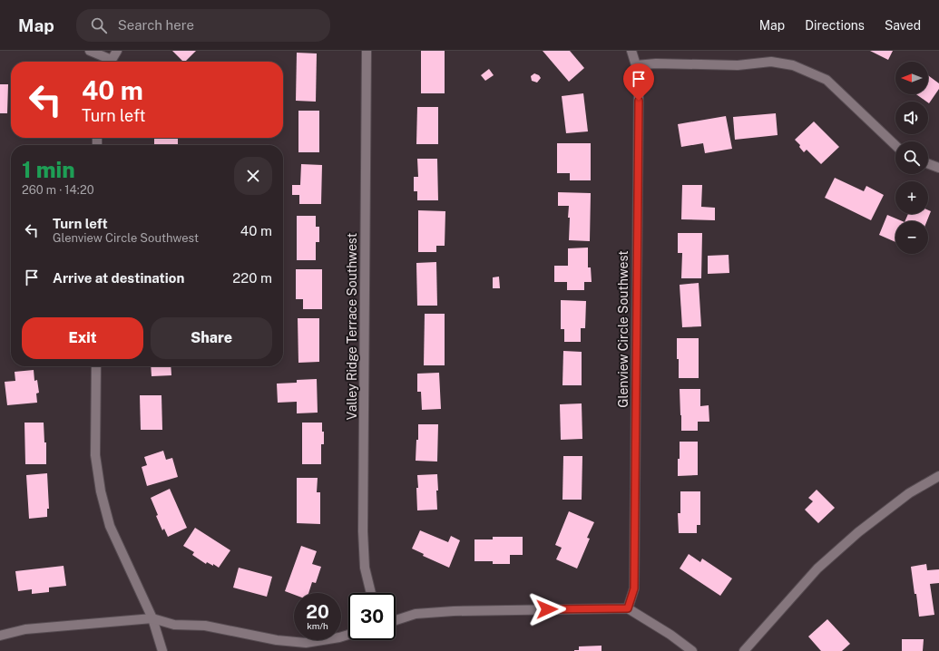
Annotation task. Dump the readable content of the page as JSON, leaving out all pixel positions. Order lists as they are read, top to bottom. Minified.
{"streets":{"street":["Valley Ridge Terrace Southwest","Glenview Circle Southwest"]},"north":"left","page":{"header":"Map","search":"Search here","nav":["Map","Directions","Saved"],"map_buttons":["+","−"],"turn":["40 m","Turn left"],"heading":["1 min","260 m · 14:20"],"list":[{"name":"Turn left","note":"Glenview Circle Southwest","value":"40 m"},{"name":"Arrive at destination","value":"220 m"}],"buttons":["Exit","Share"],"speed":"20 km/h","limit":"30"}}
